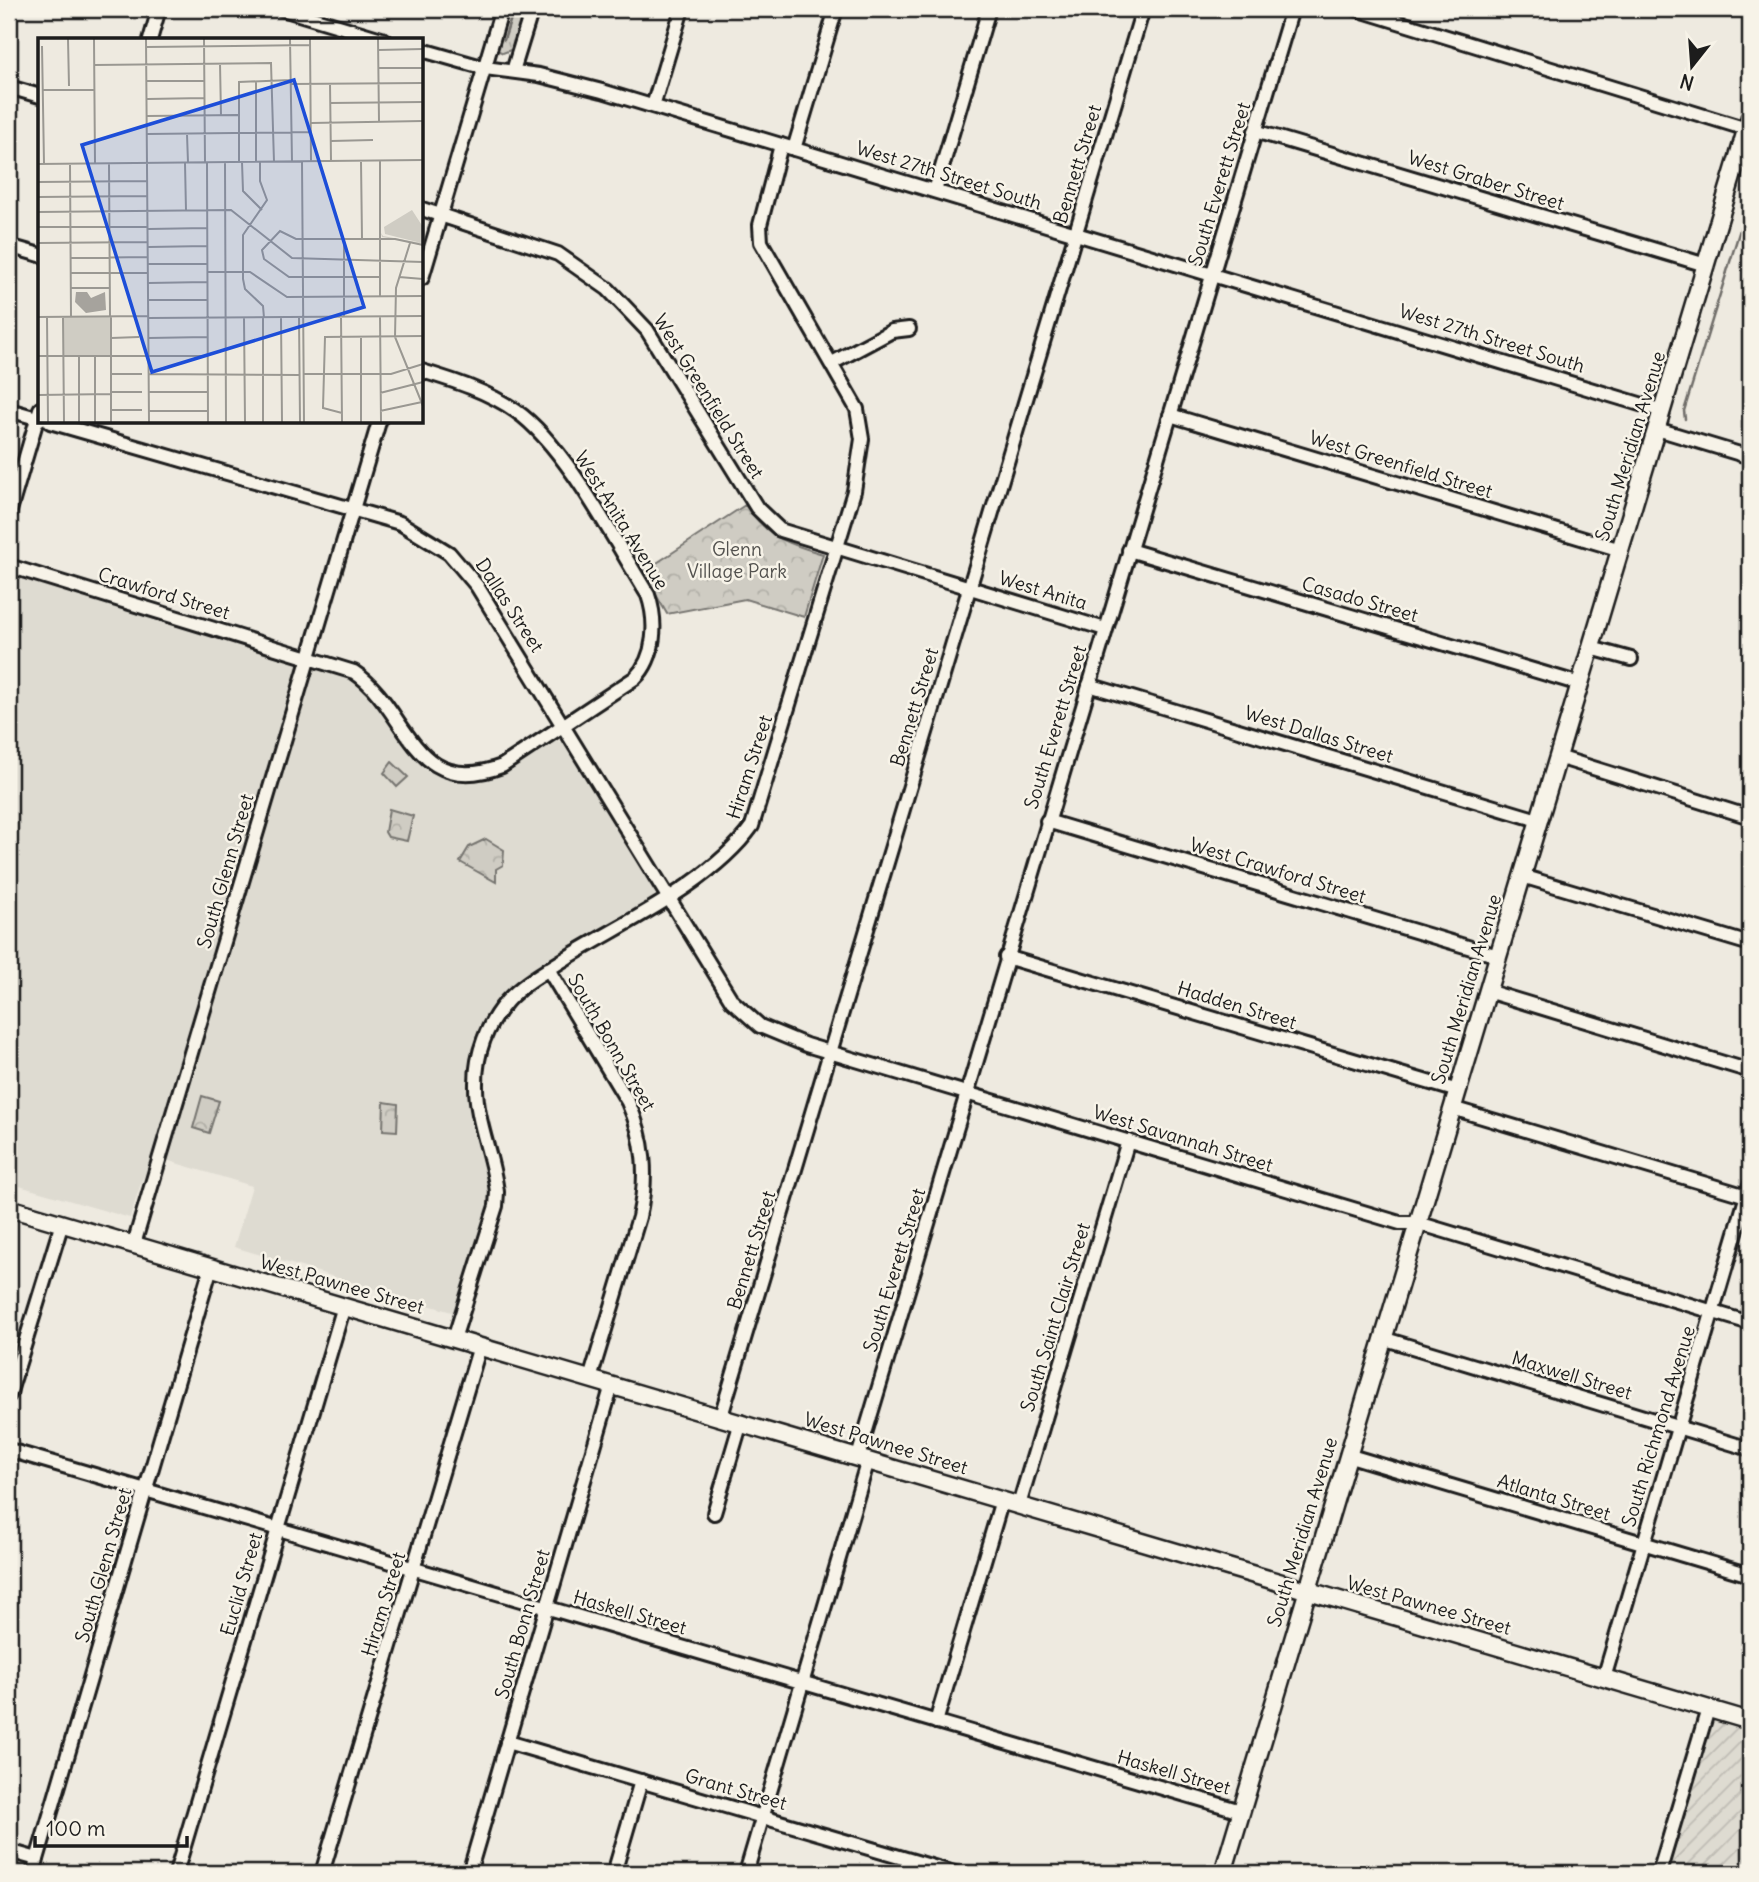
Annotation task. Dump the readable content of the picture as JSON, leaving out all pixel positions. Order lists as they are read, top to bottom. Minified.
{"streets":{"main road":["South Meridian Avenue","West Pawnee Street"],"street":["Bennett Street","West 27th Street South","West Graber Street","South Everett Street","West Greenfield Street","West Anita Avenue","West Anita","Crawford Street","Casado Street","Dallas Street","West Dallas Street","Hiram Street","West Crawford Street","South Glenn Street","Hadden Street","South Bonn Street","West Savannah Street","South Saint Clair Street","Maxwell Street","South Richmond Avenue","Atlanta Street","Euclid Street","Haskell Street","Grant Street"]},"crossings":[["Bennett Street","West 27th Street South"],["Bennett Street","West Greenfield Street"],["Bennett Street","West Anita"],["Bennett Street","West Savannah Street"],["Bennett Street","West Pawnee Street"],["West 27th Street South","South Everett Street"],["West 27th Street South","South Meridian Avenue"],["West 27th Street South","Hiram Street"],["West Graber Street","South Everett Street"],["West Graber Street","South Meridian Avenue"],["South Everett Street","West Greenfield Street"],["South Everett Street","West Anita"],["South Everett Street","Casado Street"],["South Everett Street","West Dallas Street"],["South Everett Street","West Crawford Street"],["South Everett Street","Hadden Street"],["South Everett Street","West Savannah Street"],["South Everett Street","West Pawnee Street"],["South Everett Street","Haskell Street"],["South Everett Street","Grant Street"],["West Greenfield Street","South Meridian Avenue"],["West Greenfield Street","West Anita"],["West Greenfield Street","Hiram Street"],["South Meridian Avenue","Casado Street"],["South Meridian Avenue","West Dallas Street"],["South Meridian Avenue","West Crawford Street"],["South Meridian Avenue","Hadden Street"],["South Meridian Avenue","West Savannah Street"],["South Meridian Avenue","West Pawnee Street"],["South Meridian Avenue","Maxwell Street"],["South Meridian Avenue","Atlanta Street"],["South Meridian Avenue","Haskell Street"],["West Anita Avenue","Dallas Street"],["Crawford Street","South Glenn Street"],["Dallas Street","Hiram Street"],["Dallas Street","South Glenn Street"],["Dallas Street","West Savannah Street"],["Hiram Street","South Bonn Street"],["Hiram Street","West Savannah Street"],["Hiram Street","West Pawnee Street"],["Hiram Street","Haskell Street"],["South Glenn Street","West Pawnee Street"],["South Glenn Street","Haskell Street"],["South Bonn Street","West Pawnee Street"],["South Bonn Street","Haskell Street"],["South Bonn Street","Grant Street"],["West Savannah Street","South Saint Clair Street"],["West Savannah Street","South Richmond Avenue"],["West Pawnee Street","South Saint Clair Street"],["West Pawnee Street","South Richmond Avenue"],["West Pawnee Street","Euclid Street"],["South Saint Clair Street","Haskell Street"],["Maxwell Street","South Richmond Avenue"],["South Richmond Avenue","Atlanta Street"],["Euclid Street","Haskell Street"]],"parks":["Glenn Village Park"],"scale_bar":"100 m","north":"bottom"}
